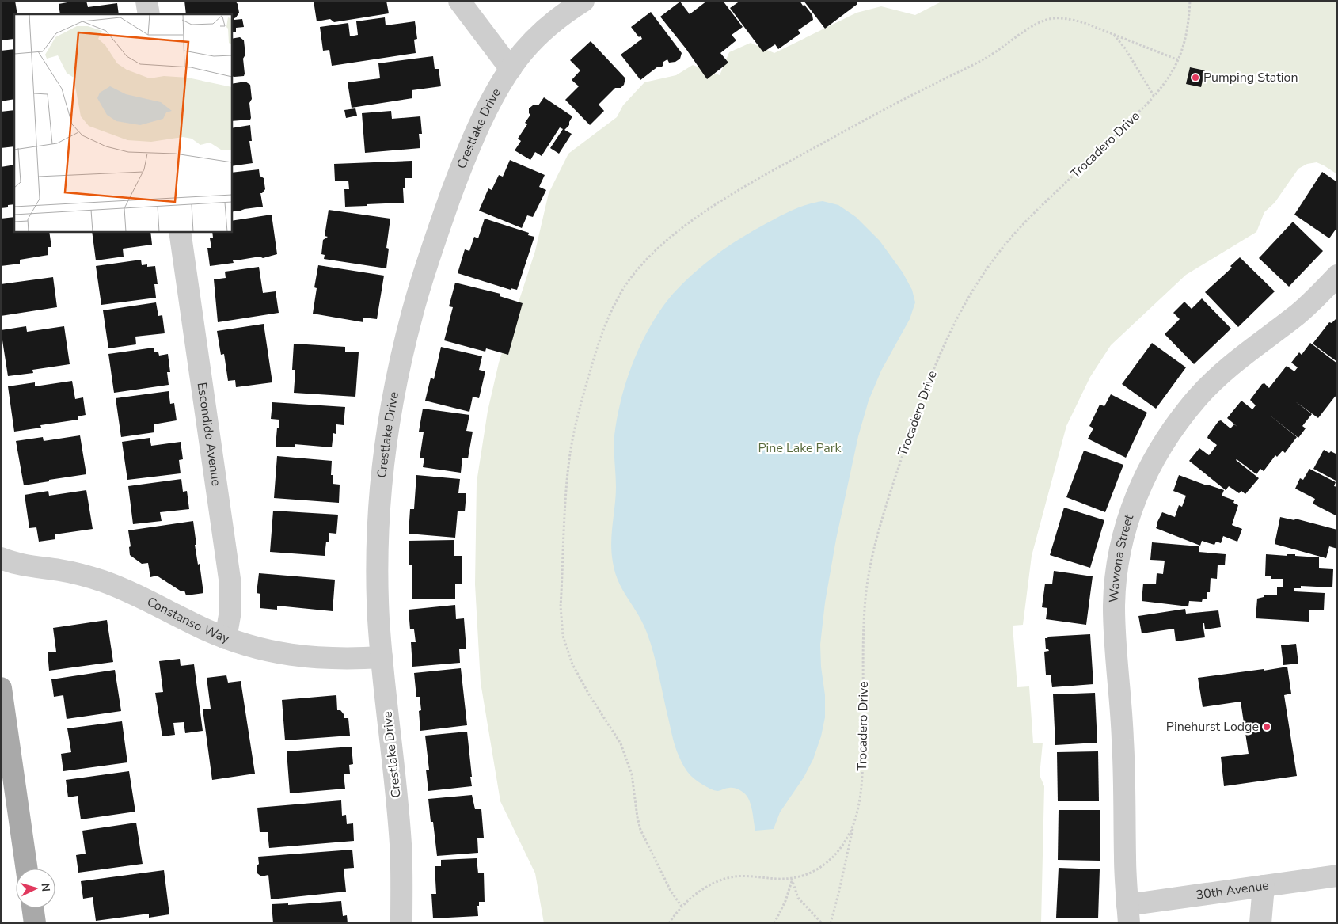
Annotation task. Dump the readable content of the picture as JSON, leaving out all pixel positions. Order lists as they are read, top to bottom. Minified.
{"streets":{"street":["Crestlake Drive","Escondido Avenue","Wawona Street","Constanso Way","30th Avenue"],"path":["Trocadero Drive"]},"crossings":[["Crestlake Drive","Constanso Way"],["Escondido Avenue","Constanso Way"],["Wawona Street","30th Avenue"]],"parks":["Pine Lake Park"],"places":["Pumping Station","Pinehurst Lodge"],"north":"right"}
